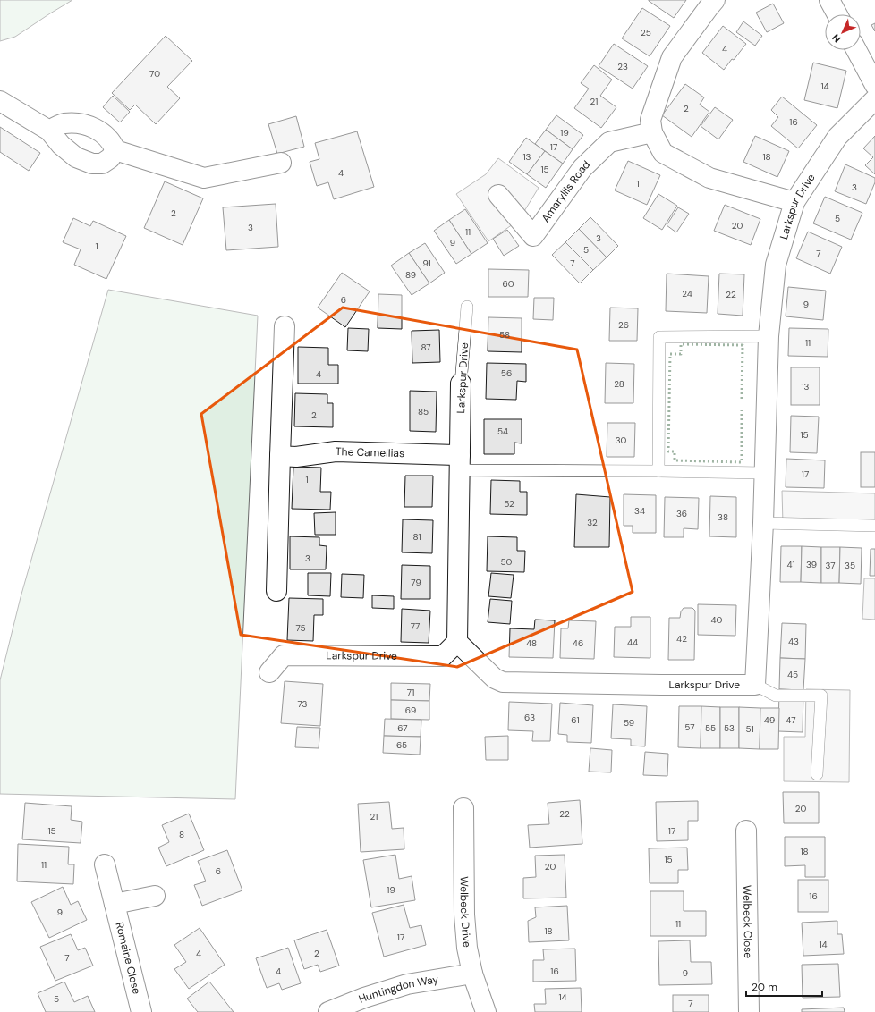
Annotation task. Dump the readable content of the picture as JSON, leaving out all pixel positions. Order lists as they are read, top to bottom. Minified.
{"streets":{"street":["Amaryllis Road","Larkspur Drive","The Camellias","Welbeck Drive","Welbeck Close","Romaine Close","Huntingdon Way"]},"crossings":[["Larkspur Drive","The Camellias"],["Welbeck Drive","Huntingdon Way"]],"house_numbers":["25","4","23","70","14","21","2","16","19","17","13","18","15","4","1","3","2","5","20","3","11","3","9","1","5","7","91","7","89","60","24","22","6","9","26","58","11","87","56","4","28","13","85","2","54","15","30","17","1","52","34","36","38","32","81","3","50","41","39","37","35","79","40","77","75","42","43","44","48","46","45","71","73","69","63","61","49","47","59","57","67","55","53","51","65","20","22","21","15","17","8","18","15","11","20","6","19","16","9","11","18","17","14","4","2","7","4","16","9","14","5","7"],"scale_bar":"20 m","north":"bottom left"}
